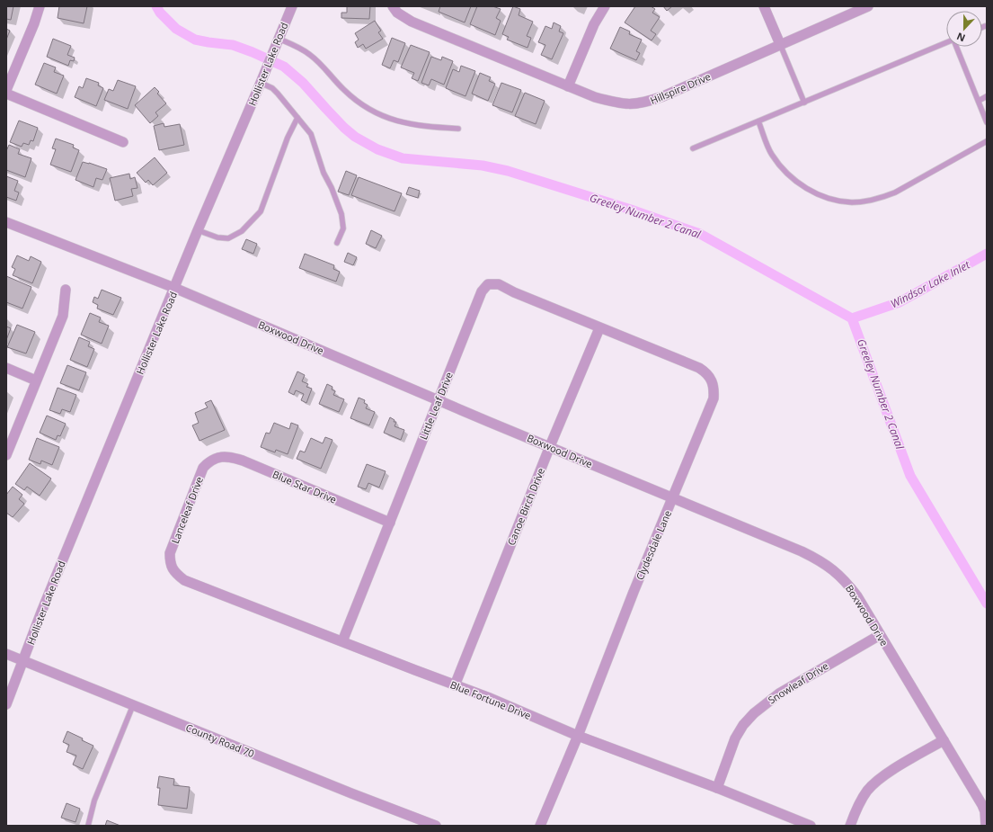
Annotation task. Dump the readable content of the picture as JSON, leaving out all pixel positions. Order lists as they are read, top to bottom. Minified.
{"streets":{"street":["Hollister Lake Road","Hillspire Drive","Boxwood Drive","Little Leaf Drive","Blue Star Drive","Canoe Birch Drive","Lanceleaf Drive","Clydesdale Lane","Snowleaf Drive","Blue Fortune Drive","County Road 70"]},"crossings":[["Hollister Lake Road","Boxwood Drive"],["Hollister Lake Road","County Road 70"],["Boxwood Drive","Little Leaf Drive"],["Boxwood Drive","Canoe Birch Drive"],["Boxwood Drive","Clydesdale Lane"],["Boxwood Drive","Snowleaf Drive"],["Little Leaf Drive","Blue Star Drive"],["Little Leaf Drive","Canoe Birch Drive"],["Little Leaf Drive","Clydesdale Lane"],["Little Leaf Drive","Blue Fortune Drive"],["Blue Star Drive","Lanceleaf Drive"],["Canoe Birch Drive","Clydesdale Lane"],["Canoe Birch Drive","Blue Fortune Drive"],["Lanceleaf Drive","Blue Fortune Drive"],["Clydesdale Lane","Blue Fortune Drive"],["Snowleaf Drive","Blue Fortune Drive"]],"water":["Greeley Number 2 Canal","Windsor Lake Inlet"],"north":"bottom"}
